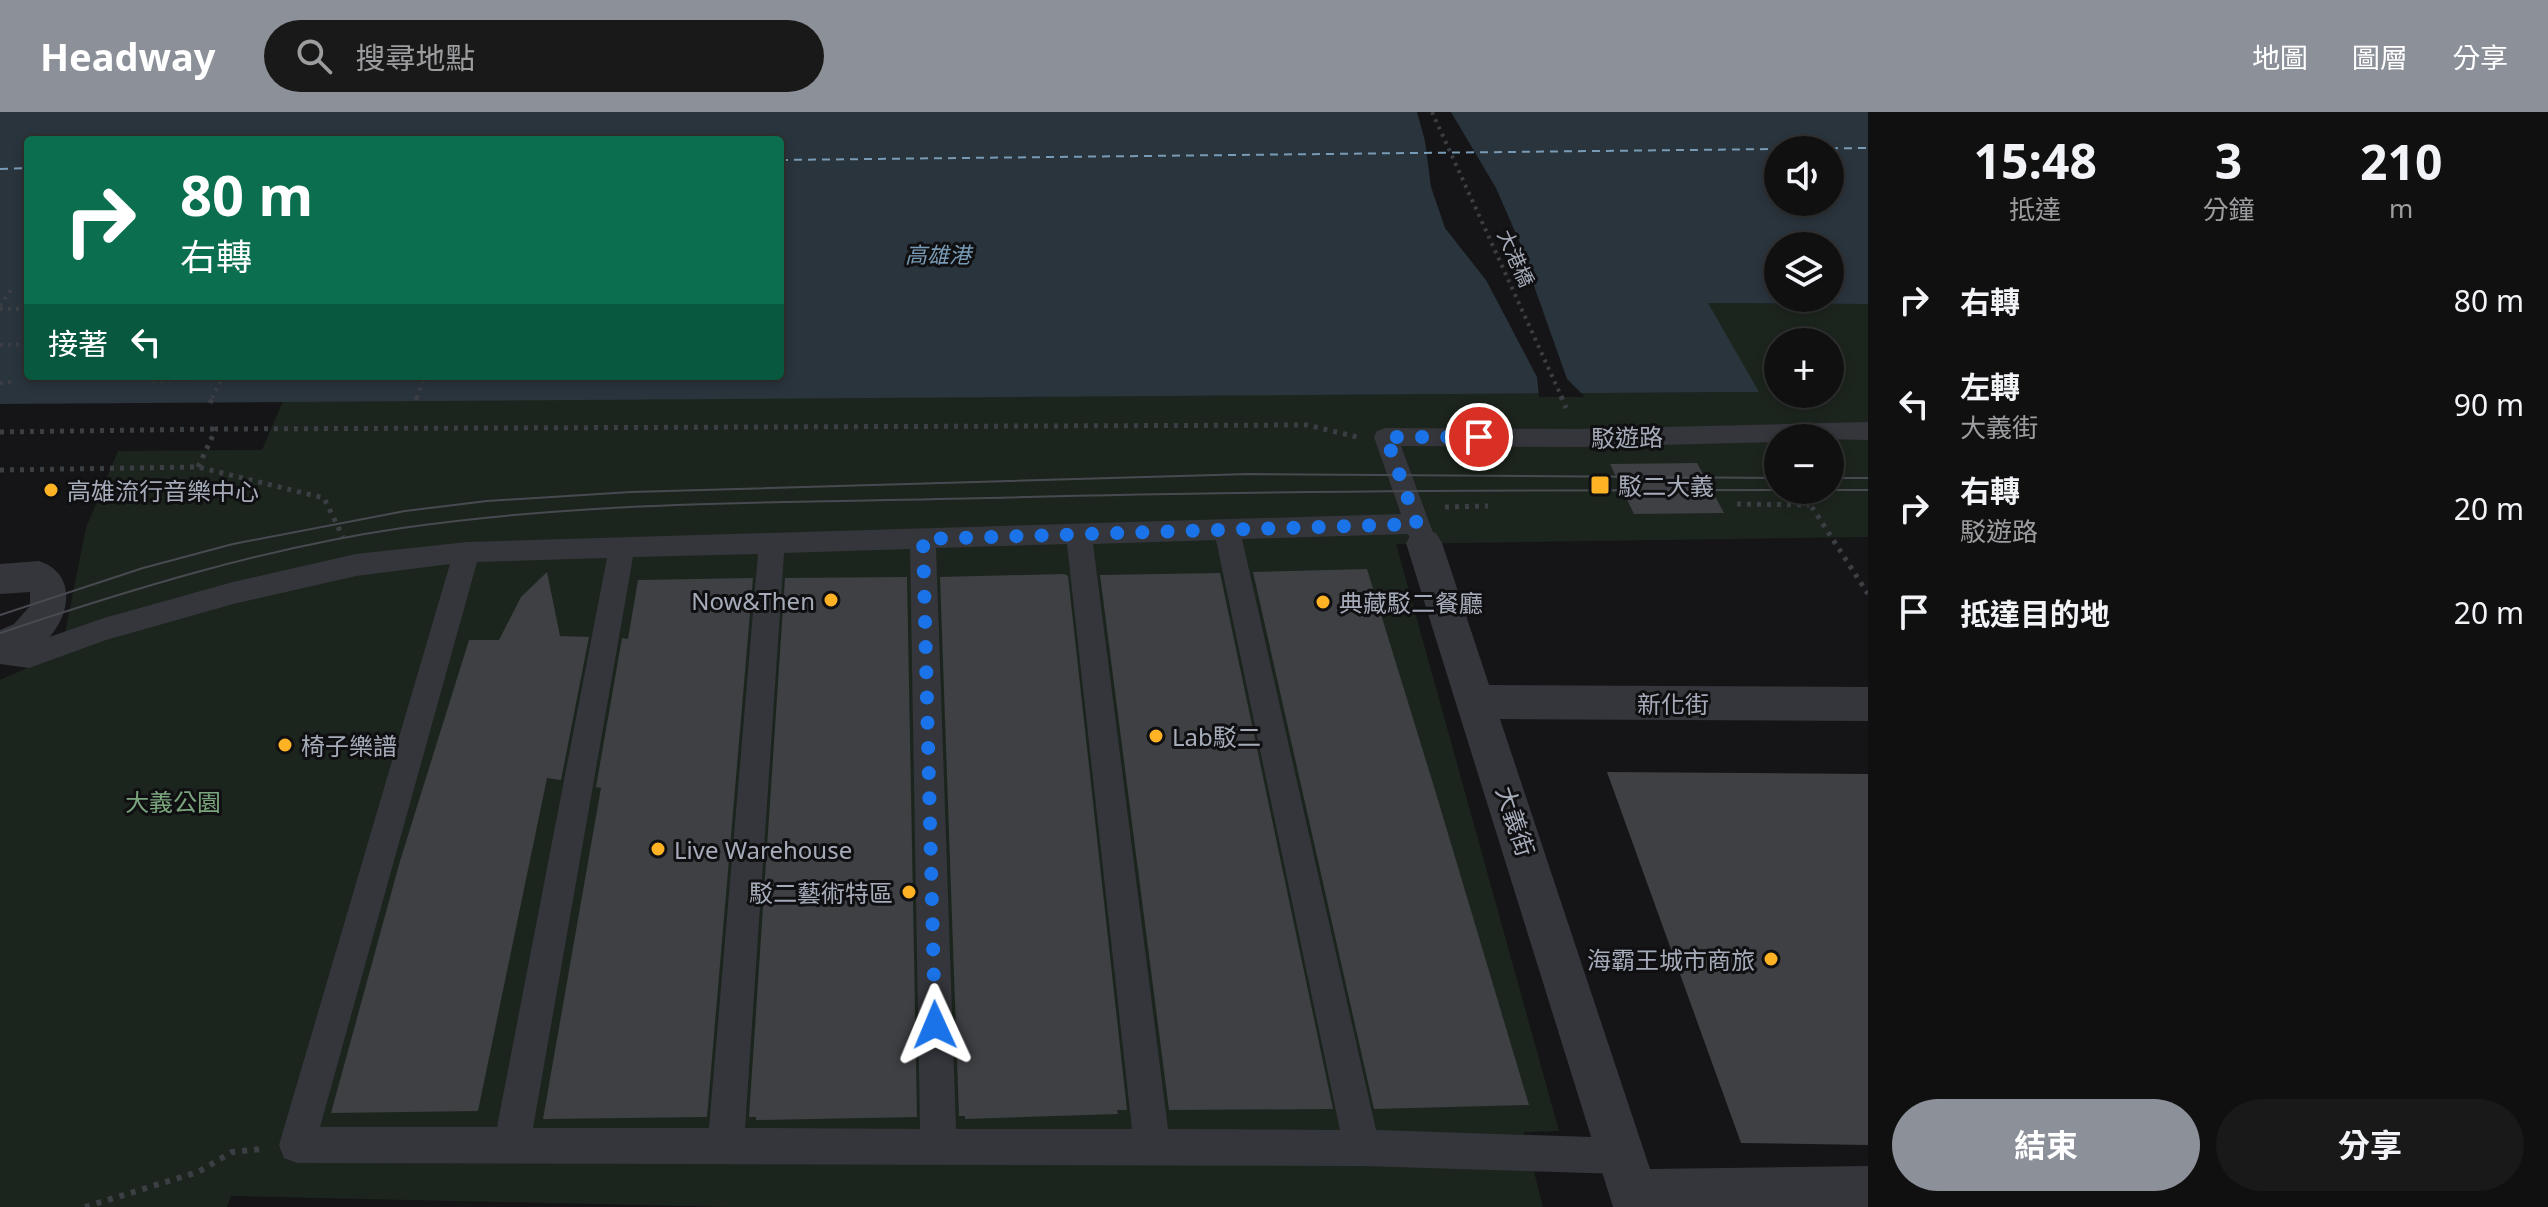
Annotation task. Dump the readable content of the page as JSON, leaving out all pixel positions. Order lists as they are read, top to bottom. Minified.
{"streets":{"street":["駁遊路","新化街","大義街"],"path":["大港橋"]},"crossings":[["駁遊路","大義街"],["新化街","大義街"]],"water":["高雄港"],"parks":["大義公園"],"places":{"transit":["駁二大義"],"other":["高雄流行音樂中心","Now&Then","典藏駁二餐廳","Lab駁二","椅子樂譜","Live Warehouse","駁二藝術特區","海霸王城市商旅"]},"page":{"header":"Headway","search":"搜尋地點","nav":["地圖","圖層","分享"],"eta":["15:48","抵達","3","分鐘","210","m"],"map_buttons":["+","−"],"turn":["80 m","右轉"],"list":[{"name":"右轉","value":"80 m"},{"name":"左轉","note":"大義街","value":"90 m"},{"name":"右轉","note":"駁遊路","value":"20 m"},{"name":"抵達目的地","value":"20 m"}],"then":"接著","buttons":["結束","分享"]}}
